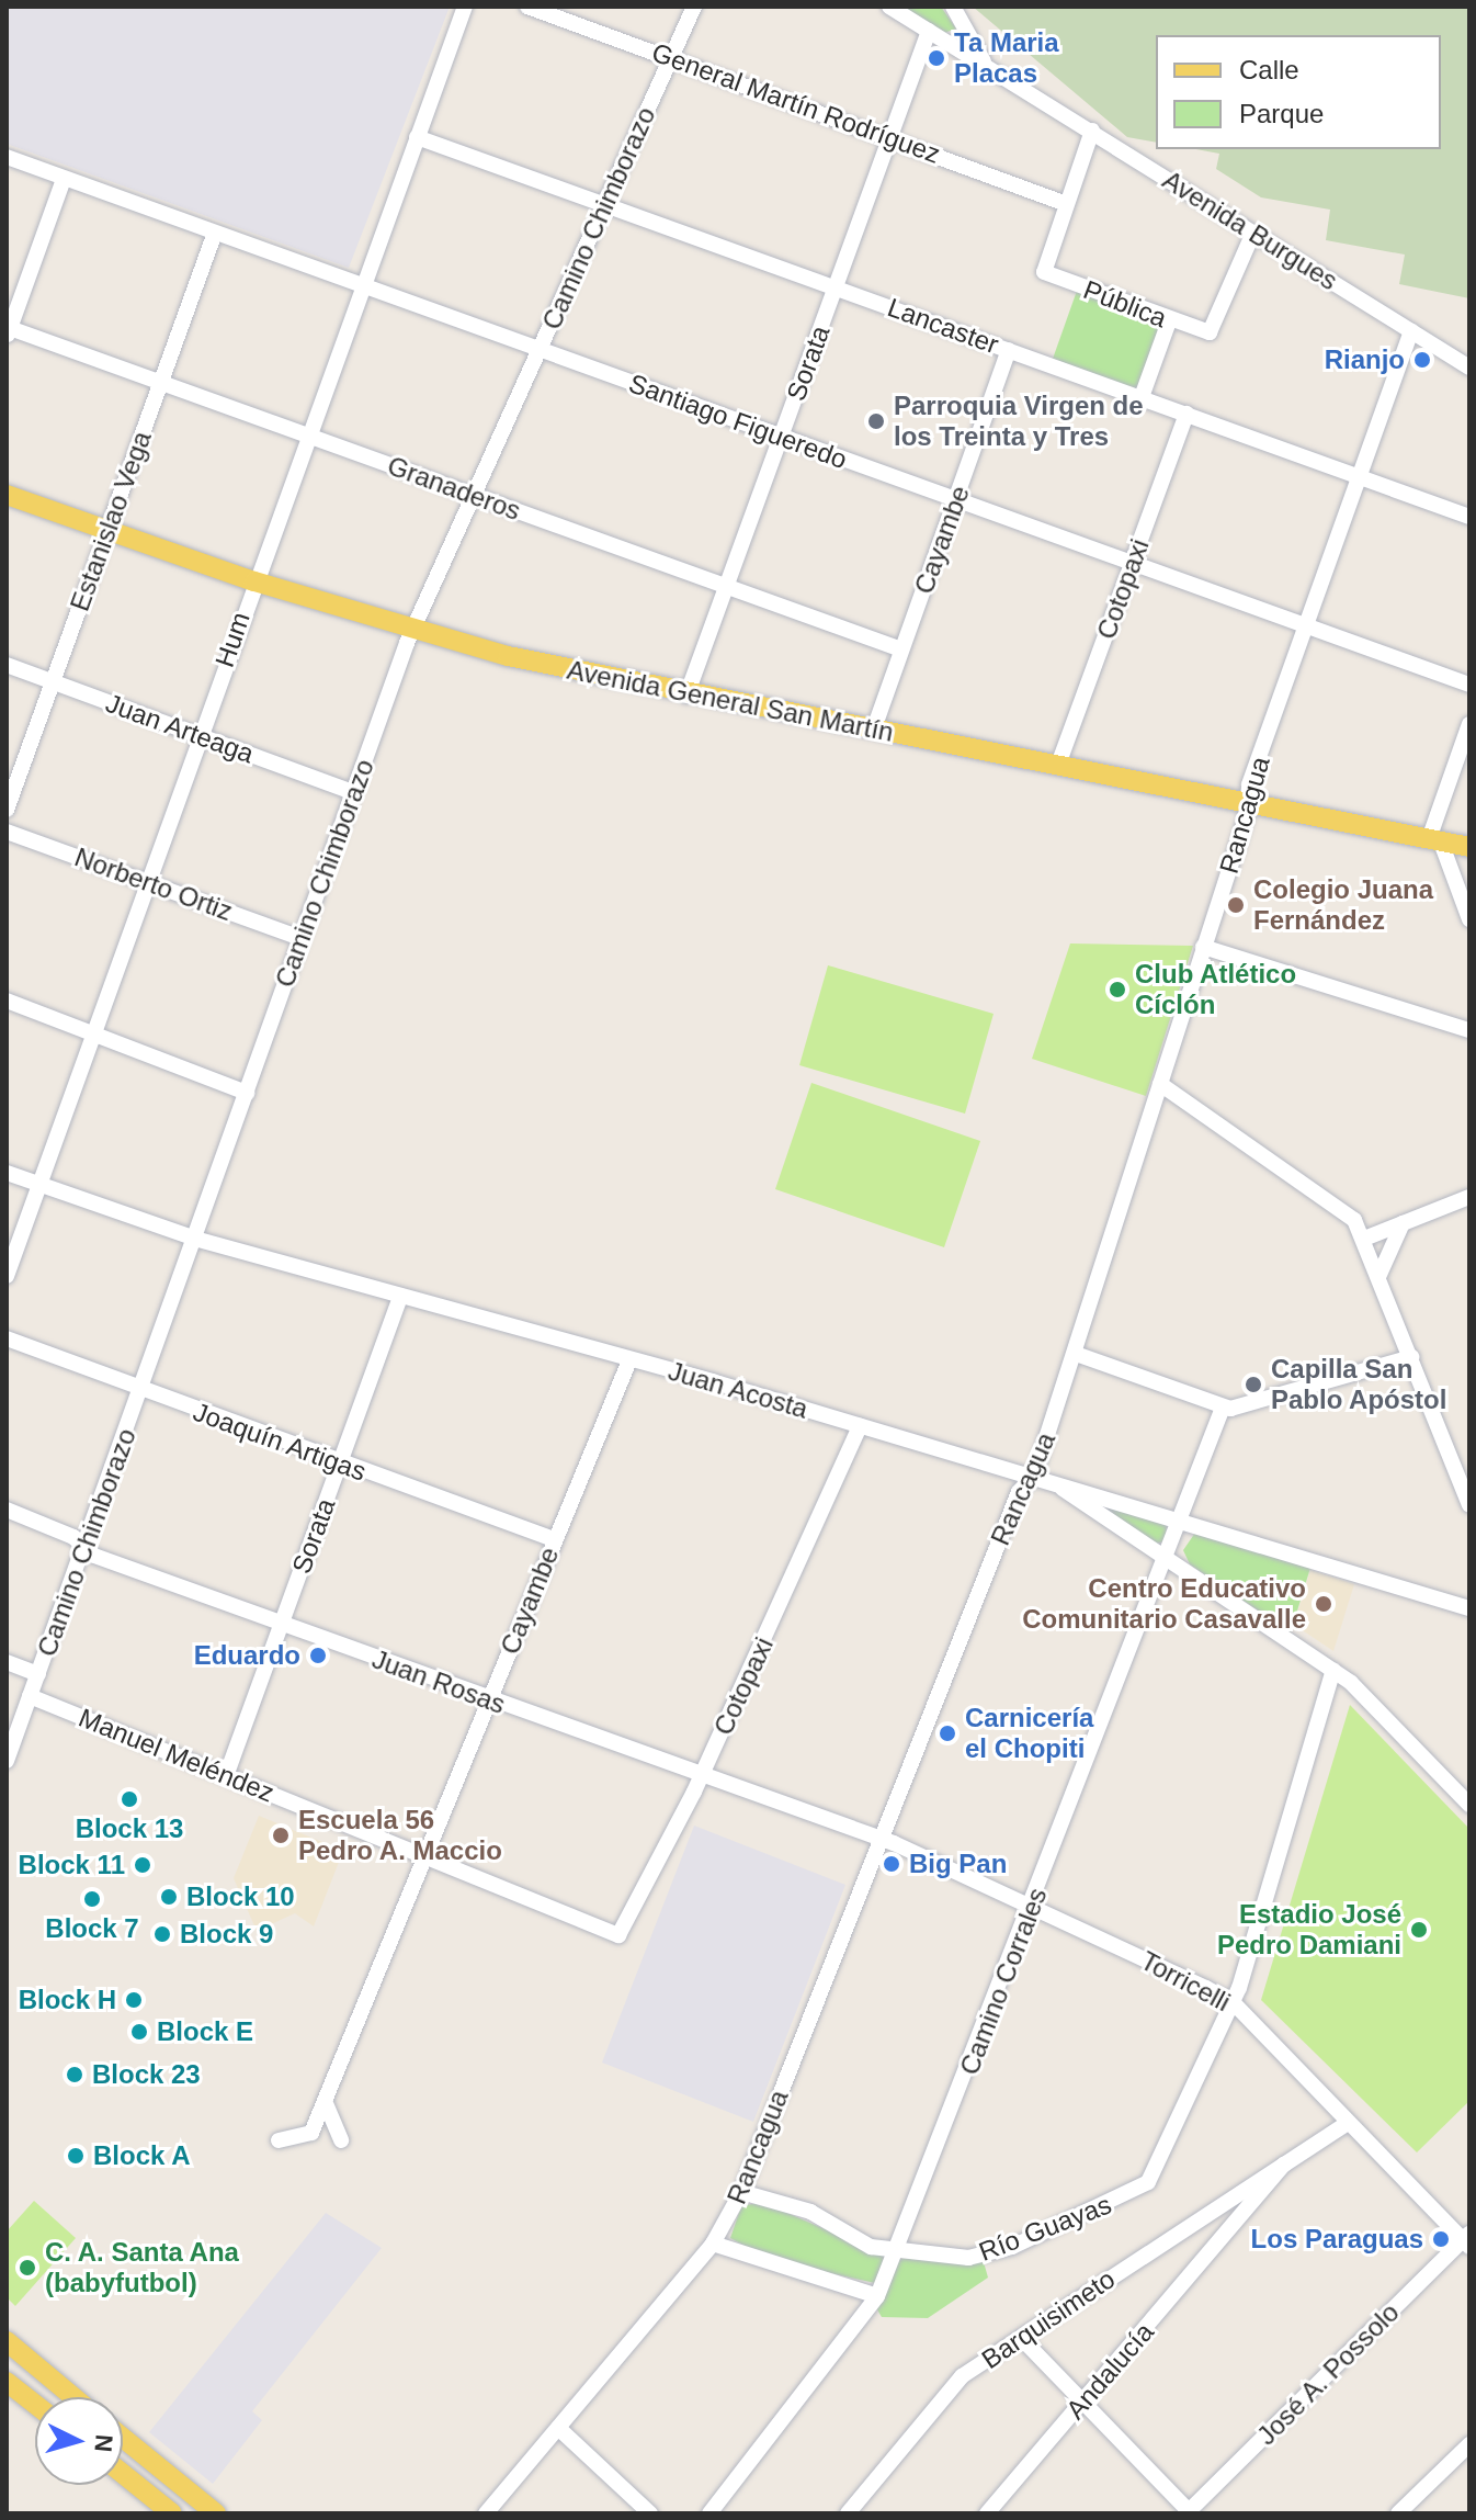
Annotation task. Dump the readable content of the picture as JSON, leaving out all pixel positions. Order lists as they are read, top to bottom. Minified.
{"streets":{"main road":["Avenida General San Martín"],"street":["General Martín Rodríguez","Camino Chimborazo","Avenida Burgues","Pública","Lancaster","Sorata","Santiago Figueredo","Granaderos","Estanislao Vega","Cayambe","Cotopaxi","Hum","Juan Arteaga","Rancagua","Norberto Ortiz","Juan Acosta","Joaquín Artigas","Juan Rosas","Manuel Meléndez","Camino Corrales","Torricelli","Río Guayas","Barquisimeto","Andalucía","José A. Possolo"]},"crossings":[["General Martín Rodríguez","Camino Chimborazo"],["General Martín Rodríguez","Pública"],["General Martín Rodríguez","Sorata"],["Camino Chimborazo","Lancaster"],["Camino Chimborazo","Santiago Figueredo"],["Camino Chimborazo","Granaderos"],["Camino Chimborazo","Avenida General San Martín"],["Camino Chimborazo","Juan Arteaga"],["Camino Chimborazo","Norberto Ortiz"],["Camino Chimborazo","Juan Acosta"],["Camino Chimborazo","Joaquín Artigas"],["Camino Chimborazo","Juan Rosas"],["Camino Chimborazo","Manuel Meléndez"],["Avenida Burgues","Pública"],["Avenida Burgues","Sorata"],["Avenida Burgues","Rancagua"],["Lancaster","Sorata"],["Lancaster","Cayambe"],["Lancaster","Cotopaxi"],["Lancaster","Hum"],["Lancaster","Rancagua"],["Sorata","Santiago Figueredo"],["Sorata","Granaderos"],["Sorata","Avenida General San Martín"],["Sorata","Juan Acosta"],["Sorata","Joaquín Artigas"],["Sorata","Juan Rosas"],["Sorata","Manuel Meléndez"],["Santiago Figueredo","Estanislao Vega"],["Santiago Figueredo","Cayambe"],["Santiago Figueredo","Cotopaxi"],["Santiago Figueredo","Hum"],["Santiago Figueredo","Rancagua"],["Granaderos","Estanislao Vega"],["Granaderos","Cayambe"],["Granaderos","Hum"],["Estanislao Vega","Avenida General San Martín"],["Estanislao Vega","Juan Arteaga"],["Cayambe","Avenida General San Martín"],["Cayambe","Juan Acosta"],["Cayambe","Joaquín Artigas"],["Cayambe","Juan Rosas"],["Cayambe","Manuel Meléndez"],["Cotopaxi","Avenida General San Martín"],["Cotopaxi","Juan Acosta"],["Cotopaxi","Juan Rosas"],["Cotopaxi","Manuel Meléndez"],["Hum","Avenida General San Martín"],["Hum","Juan Arteaga"],["Hum","Norberto Ortiz"],["Hum","Juan Acosta"],["Avenida General San Martín","Rancagua"],["Rancagua","Juan Acosta"],["Rancagua","Juan Rosas"],["Rancagua","Torricelli"],["Rancagua","Río Guayas"],["Juan Acosta","Camino Corrales"],["Juan Rosas","Torricelli"],["Camino Corrales","Torricelli"],["Camino Corrales","Río Guayas"],["Torricelli","Río Guayas"],["Torricelli","Andalucía"],["Torricelli","José A. Possolo"],["Barquisimeto","Andalucía"]],"places":["Ta Maria Placas","Rianjo","Parroquia Virgen de los Treinta y Tres","Colegio Juana Fernández","Club Atlético Cíclón","Capilla San Pablo Apóstol","Centro Educativo Comunitario Casavalle","Eduardo","Carnicería el Chopiti","Block 13","Escuela 56 Pedro A. Maccio","Big Pan","Block 11","Block 10","Block 7","Estadio José Pedro Damiani","Block 9","Block H","Block E","Block 23","Block A","Los Paraguas","C. A. Santa Ana (babyfutbol)"],"legend":["Calle","Parque"],"north":"right"}
